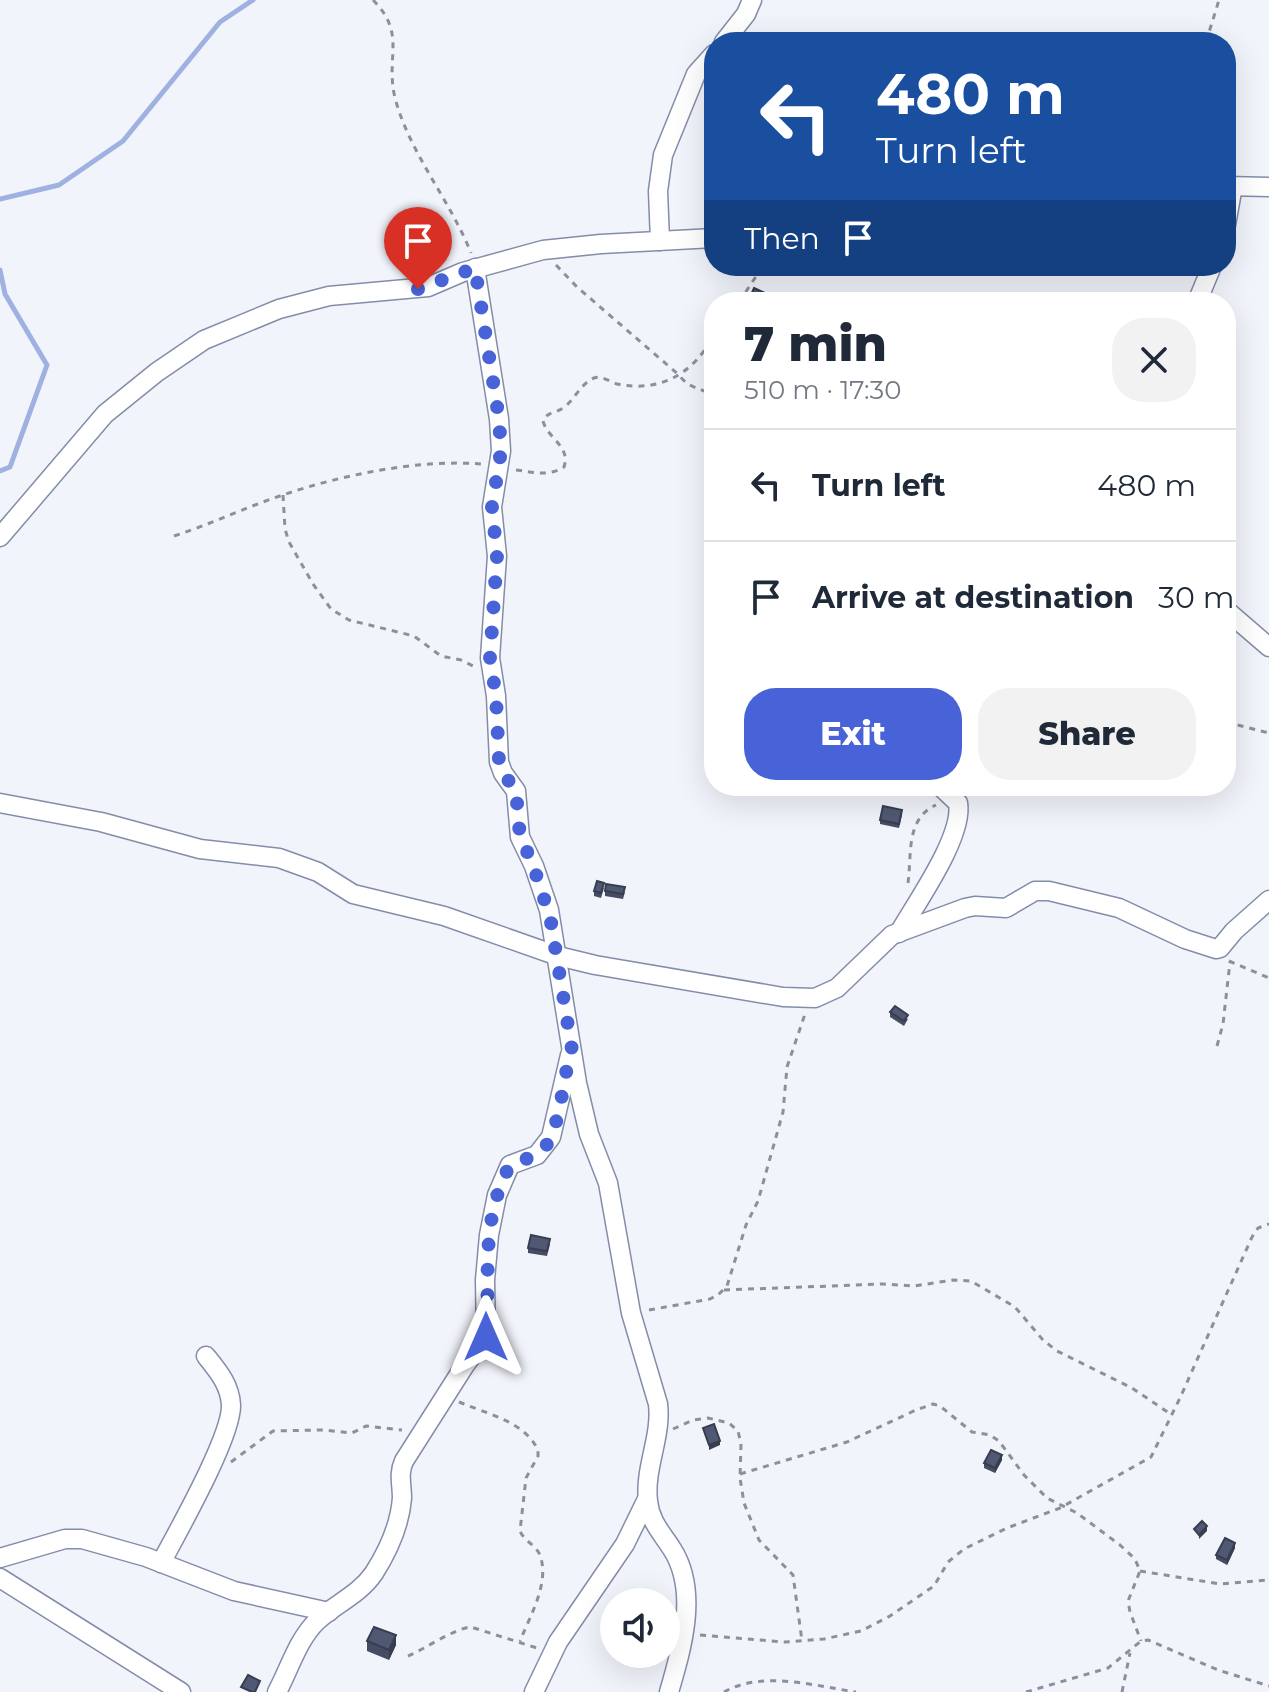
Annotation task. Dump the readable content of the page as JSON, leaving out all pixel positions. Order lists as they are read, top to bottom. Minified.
{"page":{"turn":["480 m","Turn left"],"then":"Then","heading":["7 min","510 m · 17:30"],"list":[{"name":"Turn left","value":"480 m"},{"name":"Arrive at destination","value":"30 m"}],"buttons":["Exit","Share"]}}
